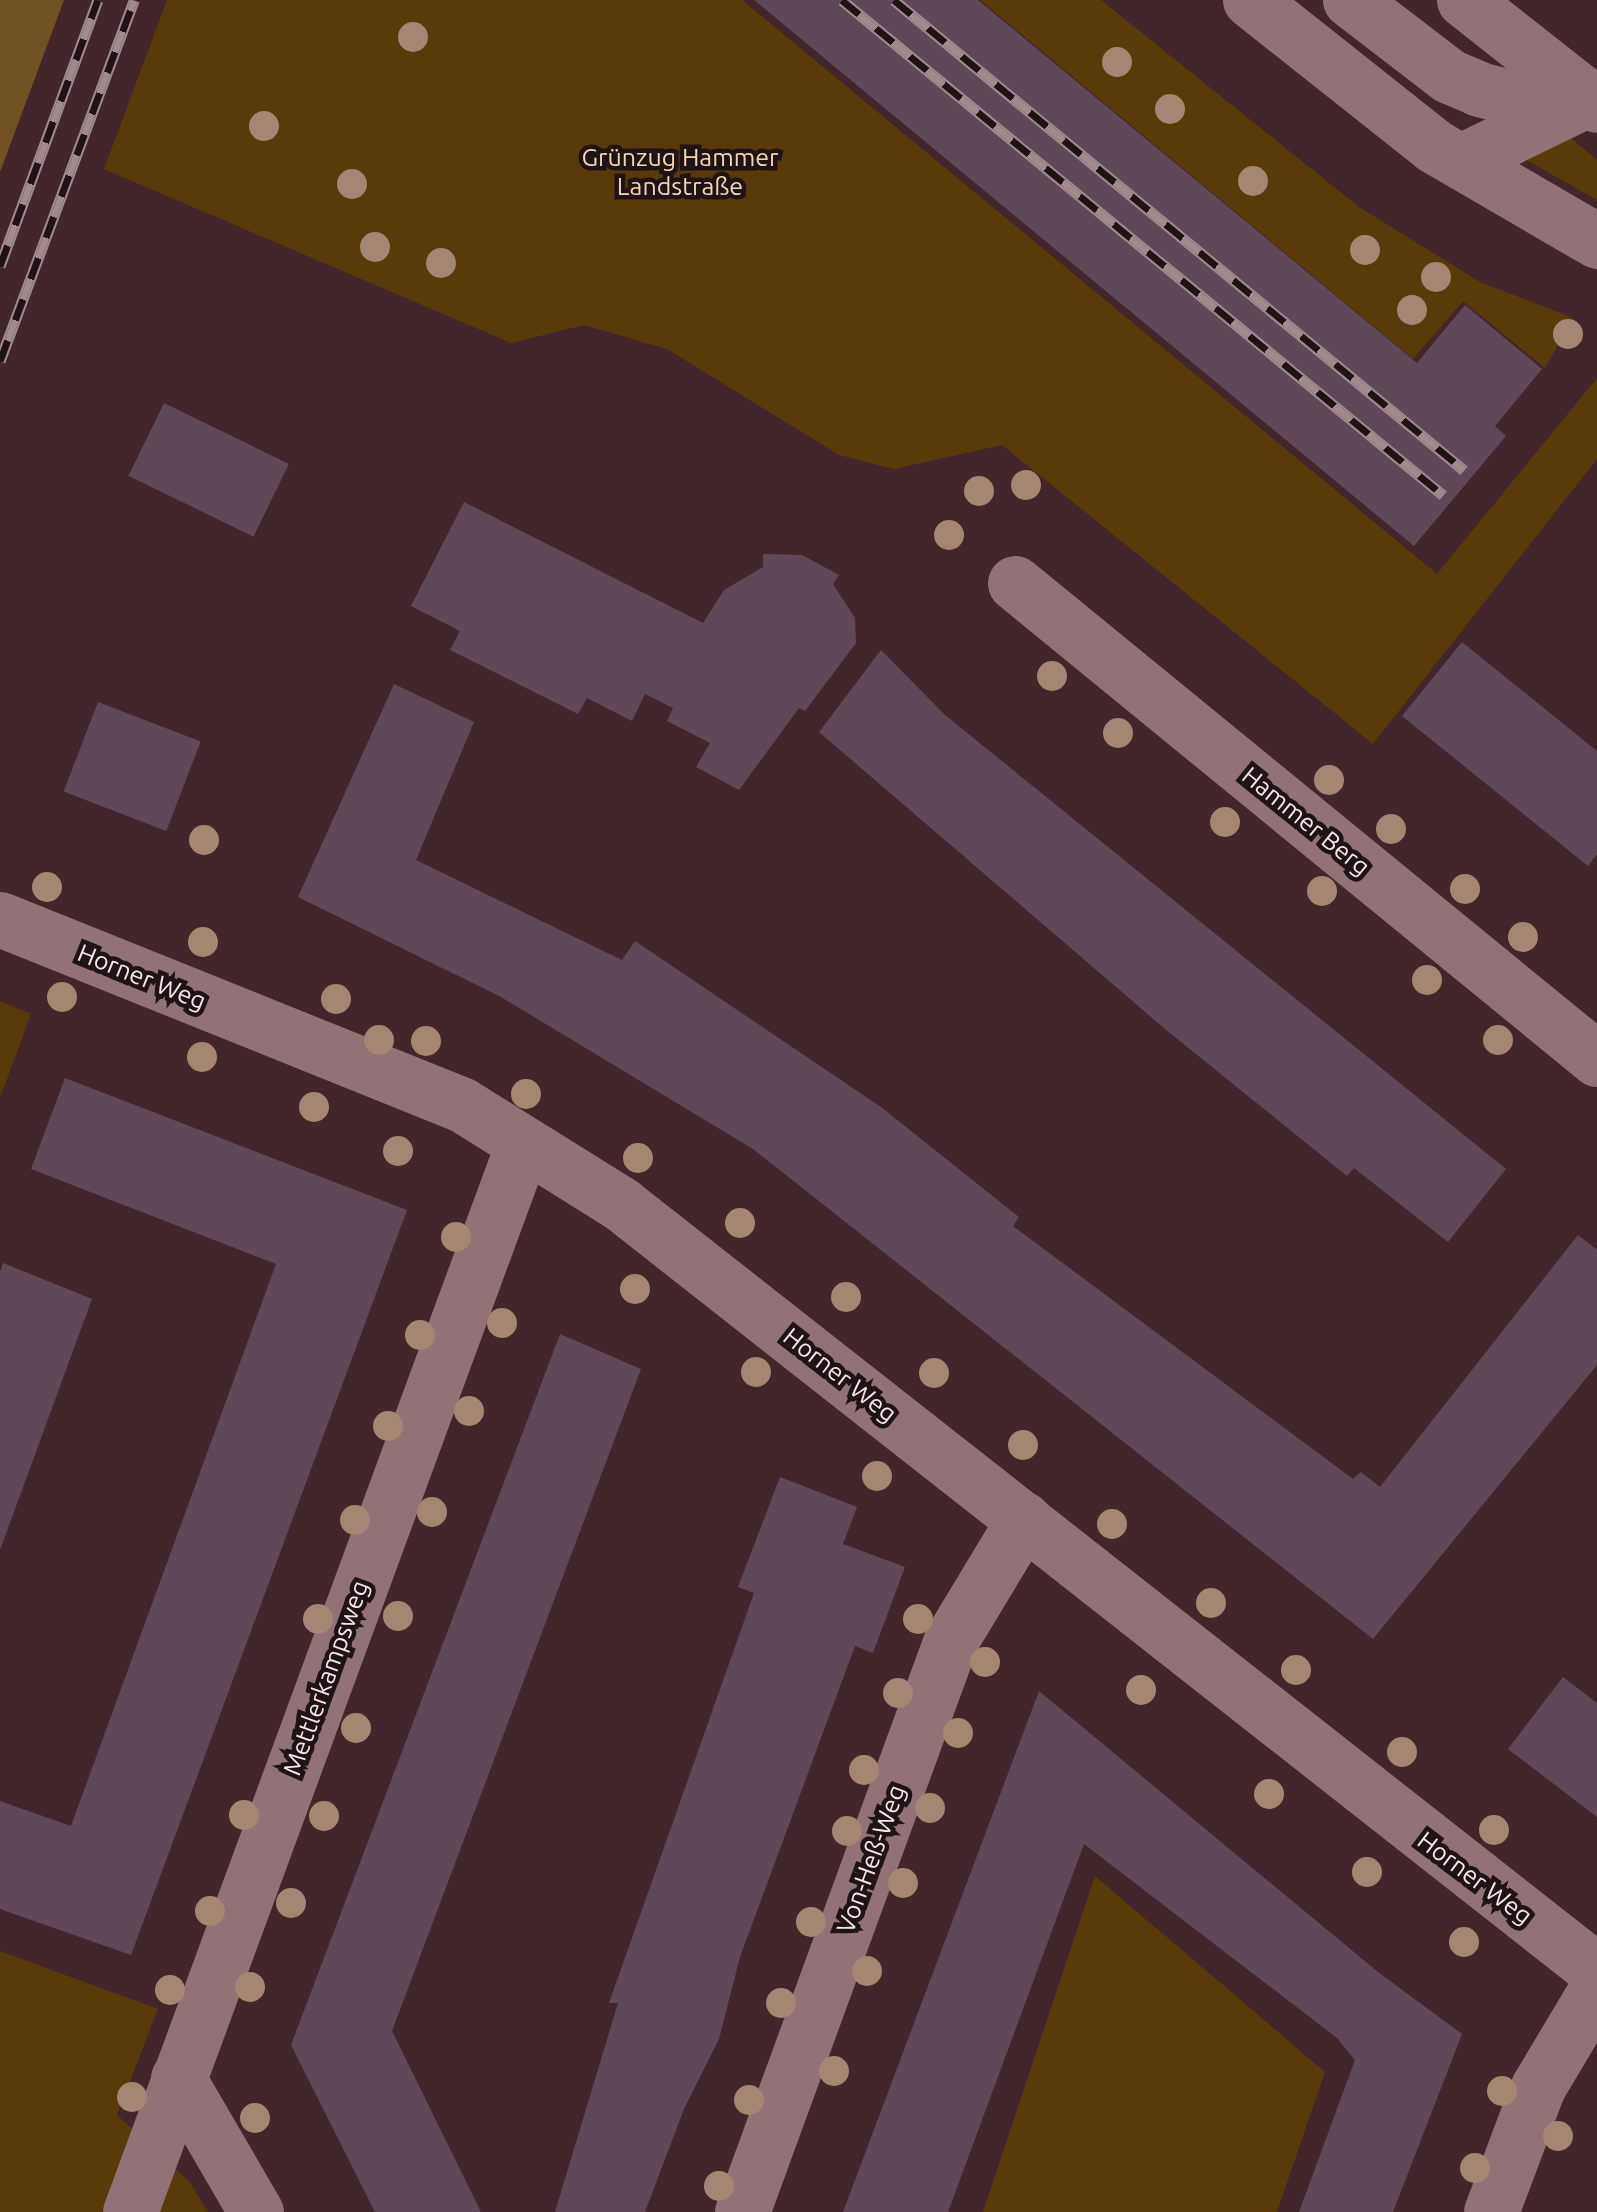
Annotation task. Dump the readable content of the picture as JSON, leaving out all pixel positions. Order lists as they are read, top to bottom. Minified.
{"streets":{"street":["Hammer Berg","Horner Weg","Mettlerkampsweg","Von-Heß-Weg"]},"crossings":[["Horner Weg","Mettlerkampsweg"],["Horner Weg","Von-Heß-Weg"]],"parks":["Grünzug Hammer Landstraße"]}
